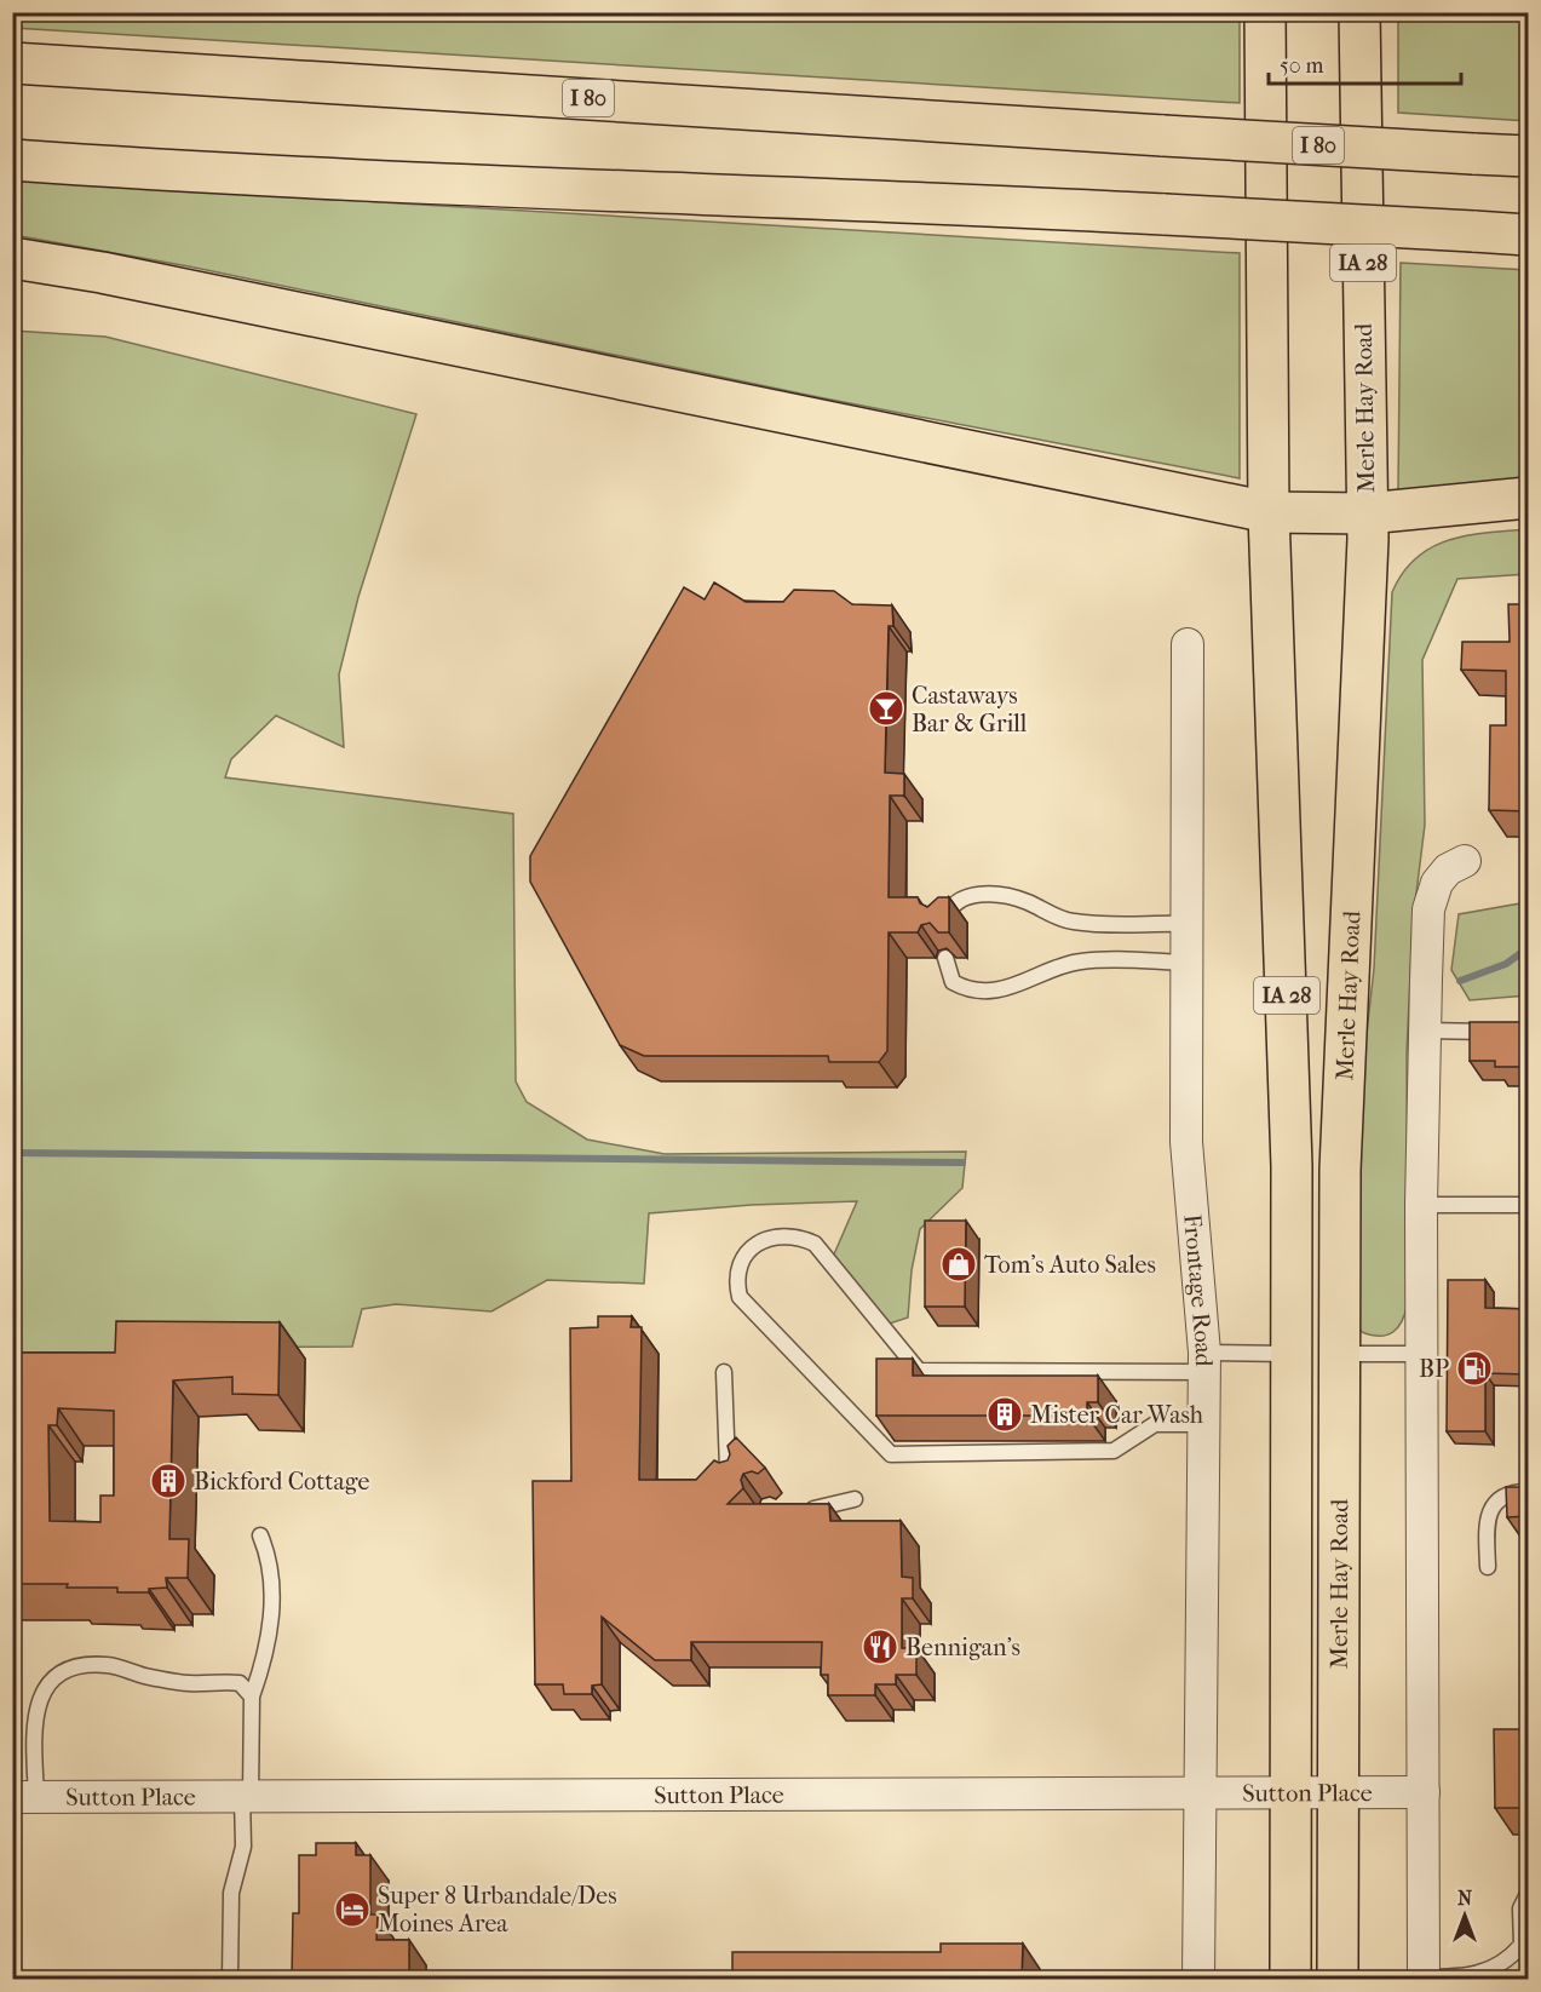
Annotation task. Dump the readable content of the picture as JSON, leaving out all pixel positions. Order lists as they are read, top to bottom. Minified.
{"streets":{"main road":["I 80","IA 28","Merle Hay Road"],"street":["Frontage Road","Sutton Place"]},"crossings":[["Merle Hay Road","Sutton Place"],["Frontage Road","Sutton Place"]],"places":{"bar":["Castaways Bar & Grill"],"shop":["Tom's Auto Sales"],"fuel station":["BP"],"building":["Mister Car Wash","Bickford Cottage"],"restaurant":["Bennigan's"],"hotel":["Super 8 Urbandale/Des Moines Area"]},"scale_bar":"50 m","north":"top"}
